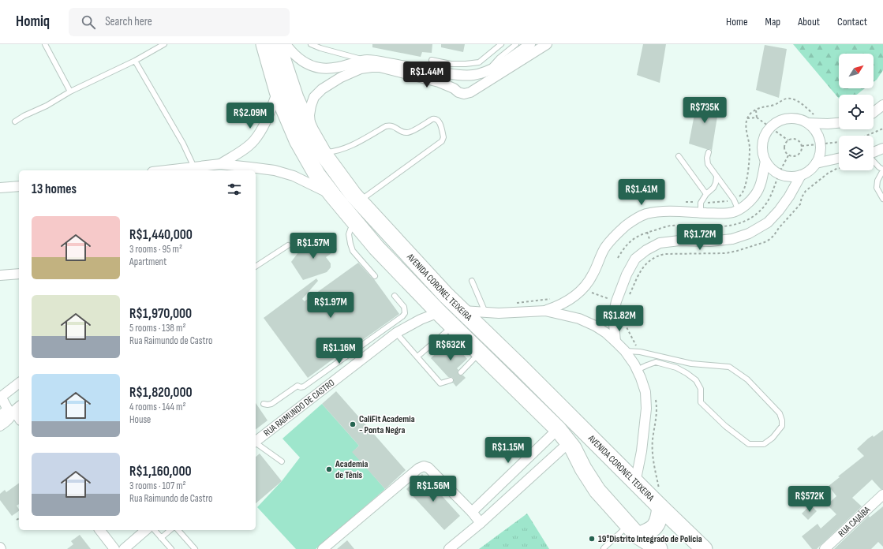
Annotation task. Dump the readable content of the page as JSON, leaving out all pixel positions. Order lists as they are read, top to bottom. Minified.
{"streets":{"highway":["AVENIDA CORONEL TEIXEIRA"],"street":["RUA RAIMUNDO DE CASTRO","RUA CAJAÍBA"]},"crossings":[["AVENIDA CORONEL TEIXEIRA","RUA RAIMUNDO DE CASTRO"]],"places":["CaliFit Academia - Ponta Negra","Academia de Tênis","19°Distrito Integrado de Polícia"],"north":"top right","page":{"header":"Homiq","search":"Search here","nav":["Home","Map","About","Contact"],"price":["R$1.44M","R$735K","R$2.09M","R$1.41M","R$1.72M","R$1.57M","R$1.97M","R$1.82M","R$632K","R$1.16M","R$1.15M","R$1.56M","R$572K"],"heading":"13 homes","list":[{"name":"R$1,440,000","note":"3 rooms · 95 m² · Apartment"},{"name":"R$1,970,000","note":"5 rooms · 138 m² · Rua Raimundo de Castro"},{"name":"R$1,820,000","note":"4 rooms · 144 m² · House"},{"name":"R$1,160,000","note":"3 rooms · 107 m² · Rua Raimundo de Castro"}]}}
